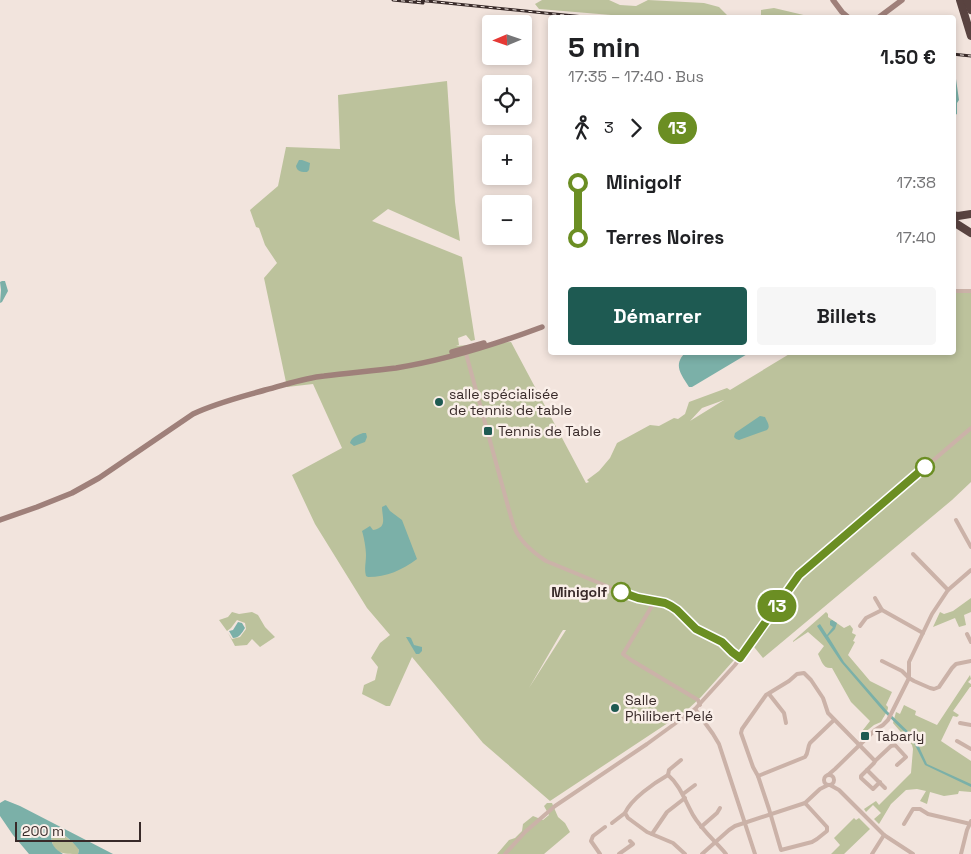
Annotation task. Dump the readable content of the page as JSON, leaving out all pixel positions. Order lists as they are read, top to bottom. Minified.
{"places":{"other":["salle spécialisée de tennis de table","Minigolf","Salle Philibert Pelé"],"transit":["Tennis de Table","Tabarly"]},"lines":["bus line 13"],"scale_bar":"200 m","north":"left","page":{"on_map":"13","map_buttons":["+","−"],"heading":["5 min","17:35 – 17:40 · Bus","1.50 €"],"legs":["3","13"],"list":[{"name":"Minigolf","value":"17:38"},{"name":"Terres Noires","value":"17:40"}],"buttons":["Démarrer","Billets"],"scale":"200 m"}}
